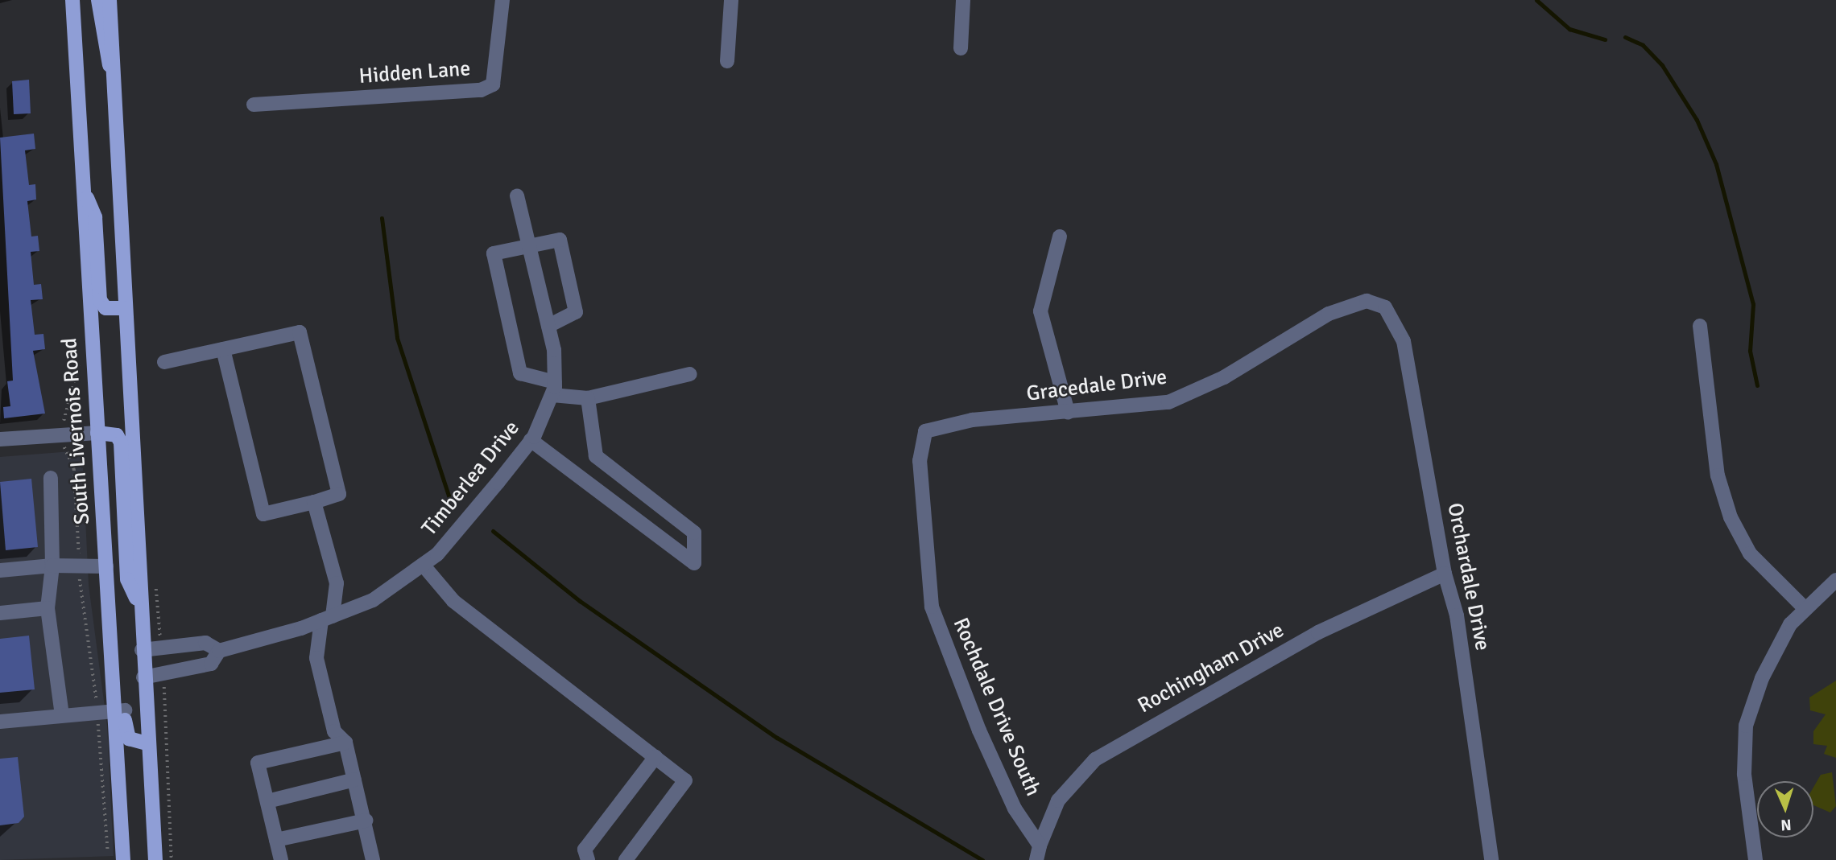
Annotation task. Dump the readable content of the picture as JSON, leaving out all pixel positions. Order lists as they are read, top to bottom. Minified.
{"streets":{"main road":["South Livernois Road"],"street":["Hidden Lane","Gracedale Drive","Timberlea Drive","Orchardale Drive","Rochingham Drive","Rochdale Drive South"]},"crossings":[["Gracedale Drive","Orchardale Drive"],["Gracedale Drive","Rochdale Drive South"],["Orchardale Drive","Rochingham Drive"],["Rochingham Drive","Rochdale Drive South"]],"north":"bottom"}
